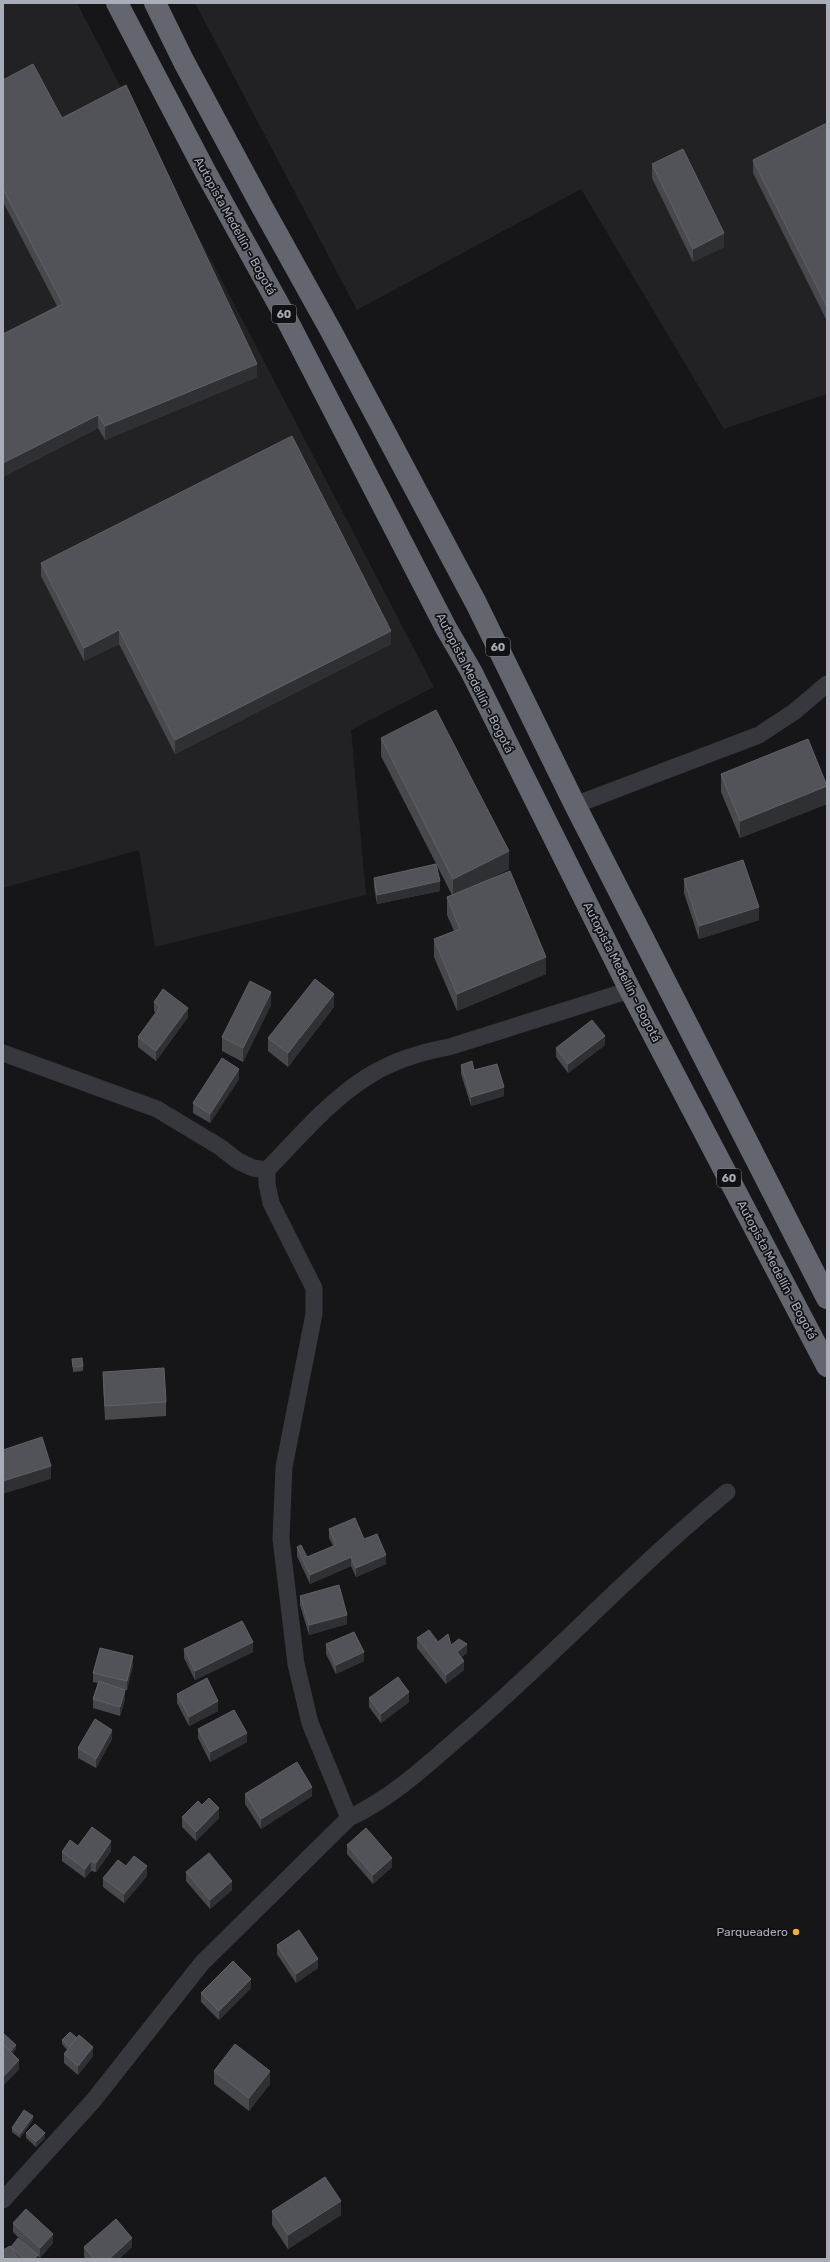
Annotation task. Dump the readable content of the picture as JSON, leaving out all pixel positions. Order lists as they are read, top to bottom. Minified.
{"streets":{"highway":["Autopista Medellín - Bogotá","60"]},"places":["Parqueadero"]}
